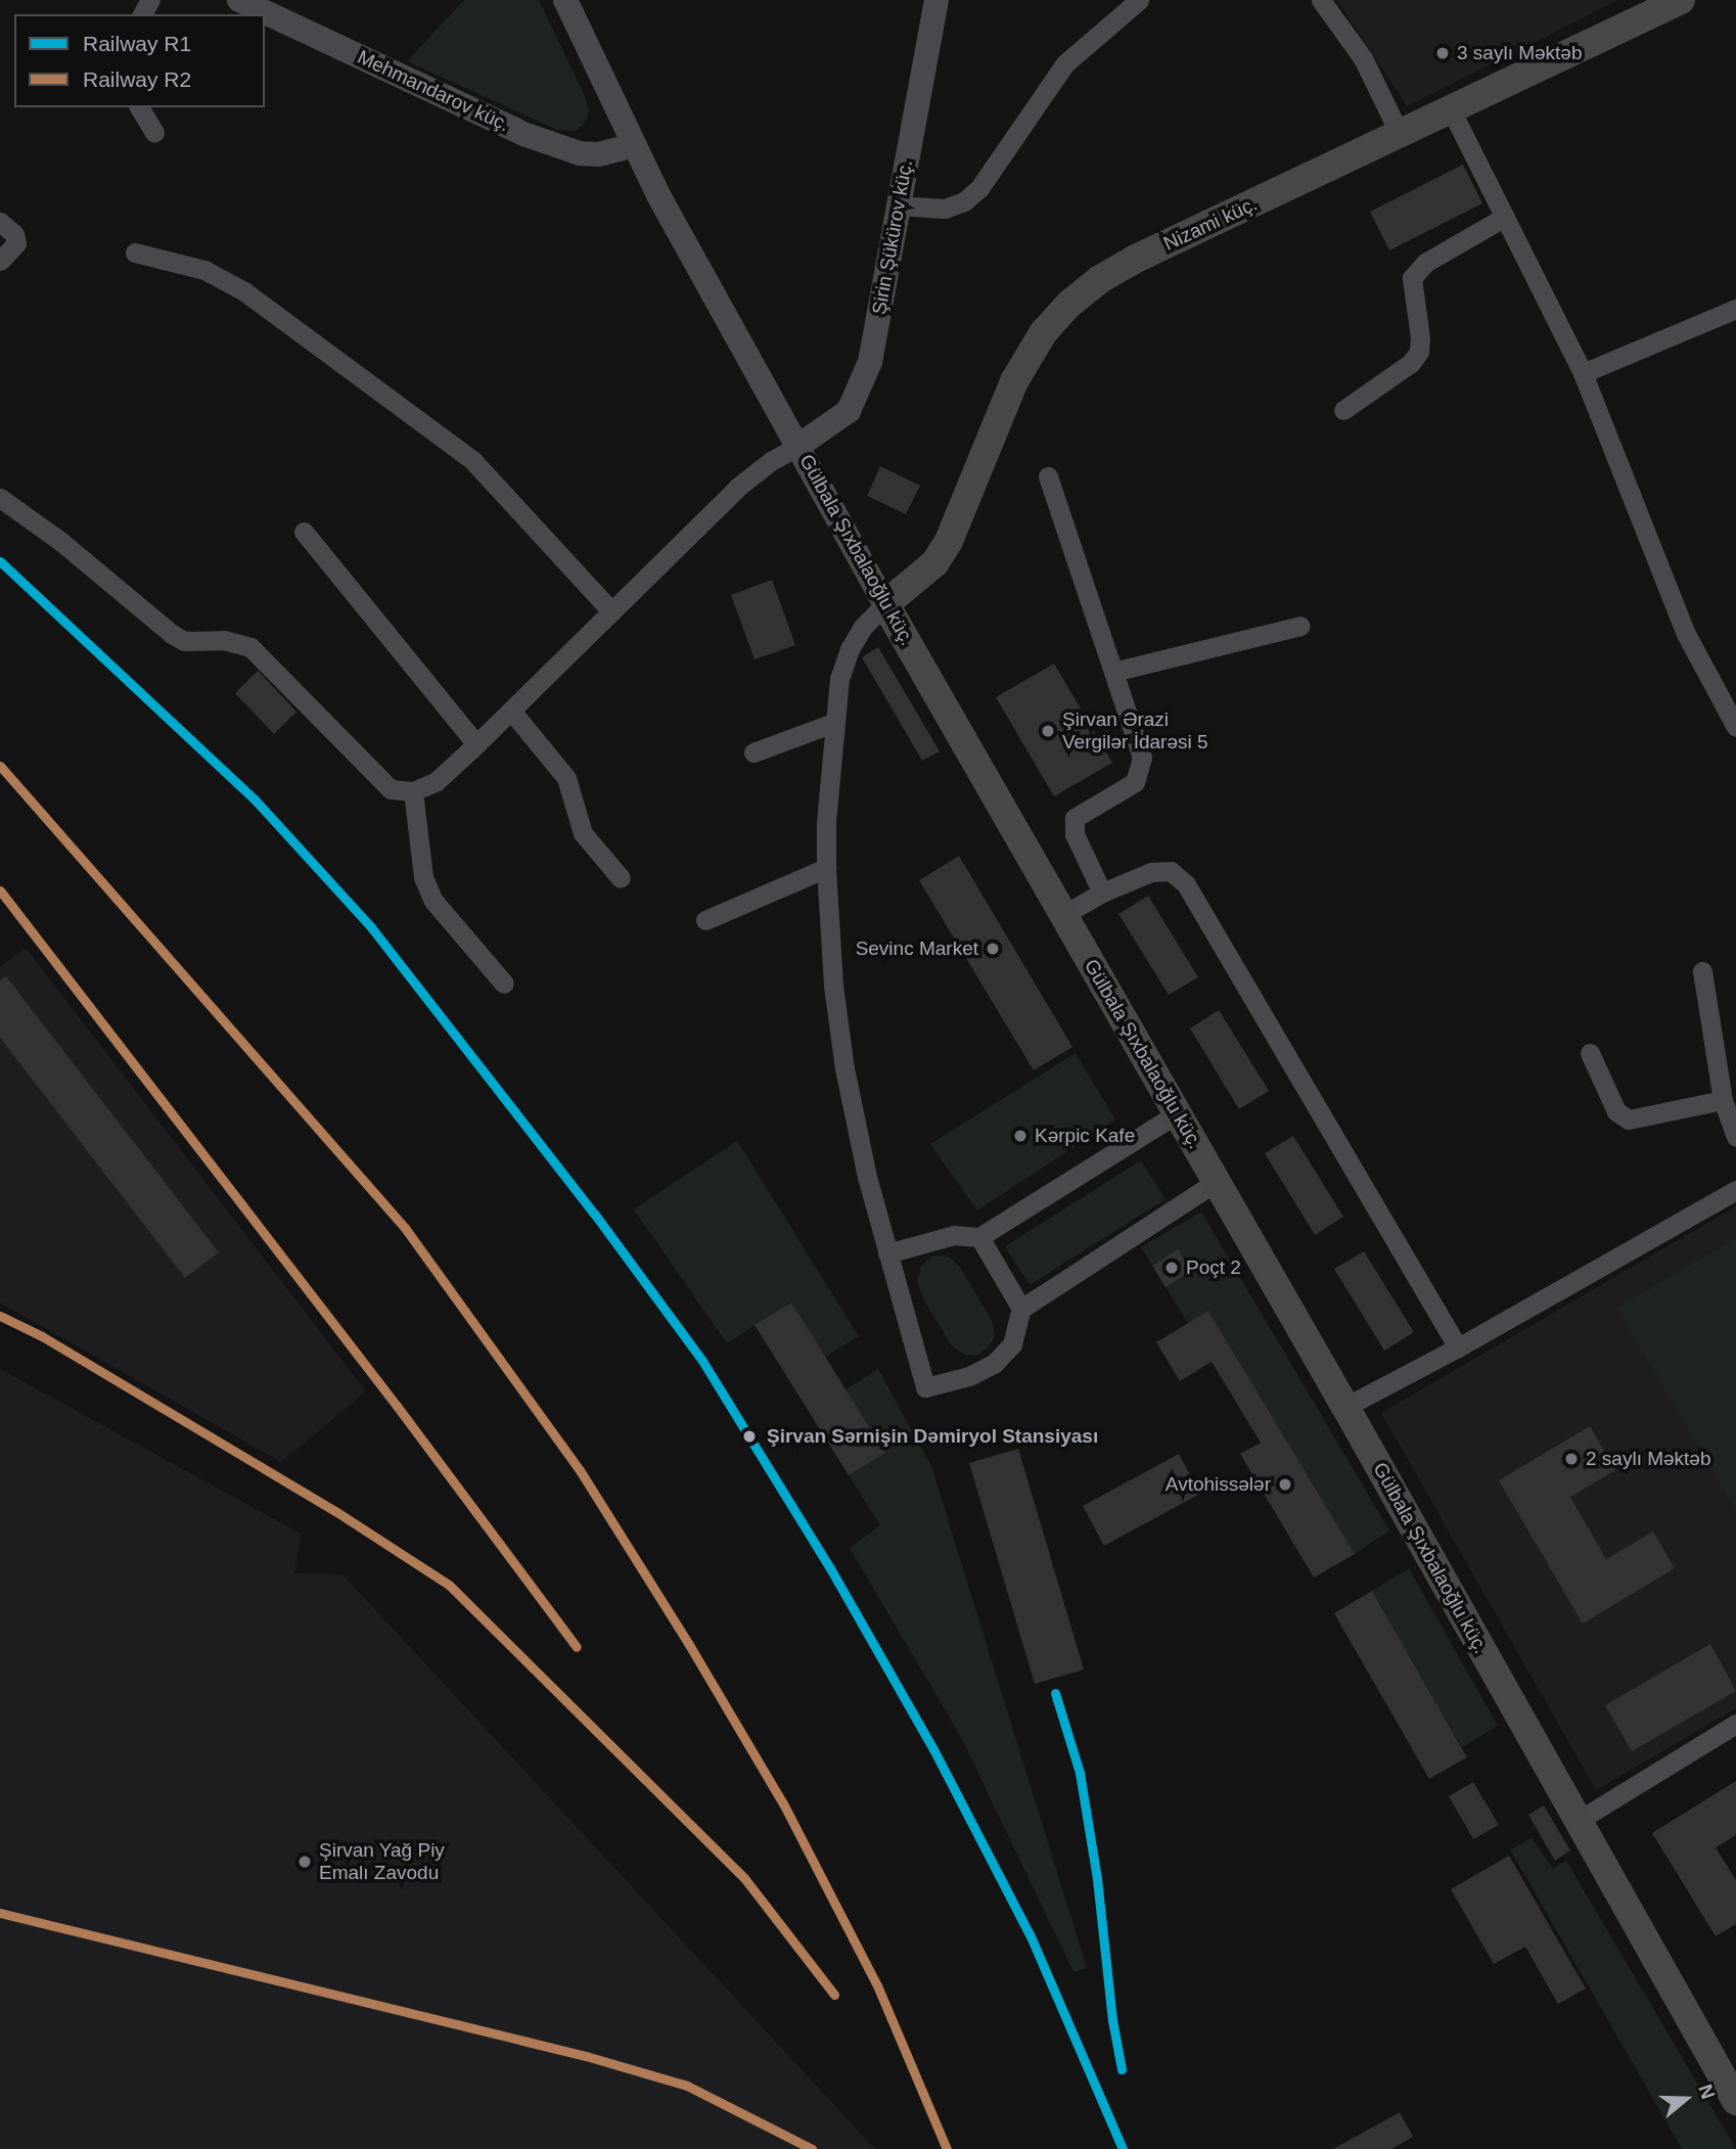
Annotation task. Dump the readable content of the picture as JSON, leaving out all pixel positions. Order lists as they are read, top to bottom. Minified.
{"streets":{"main road":["Nizami küç.","Gülbala Şıxbalaoğlu küç."],"street":["Mehmandarov küç.","Şirin Şükürov küç."]},"crossings":[["Mehmandarov küç.","Gülbala Şıxbalaoğlu küç."],["Nizami küç.","Gülbala Şıxbalaoğlu küç."],["Şirin Şükürov küç.","Gülbala Şıxbalaoğlu küç."]],"places":["3 saylı Məktəb","Şirvan Ərazi Vergilər İdarəsi 5","Sevinc Market","Kərpic Kafe","Poçt 2","Şirvan Sərnişin Dəmiryol Stansiyası","2 saylı Məktəb","Avtohissələr","Şirvan Yağ Piy Emalı Zavodu"],"lines":["rail line R1","rail line R2"],"legend":["Railway R1","Railway R2"],"north":"right"}
